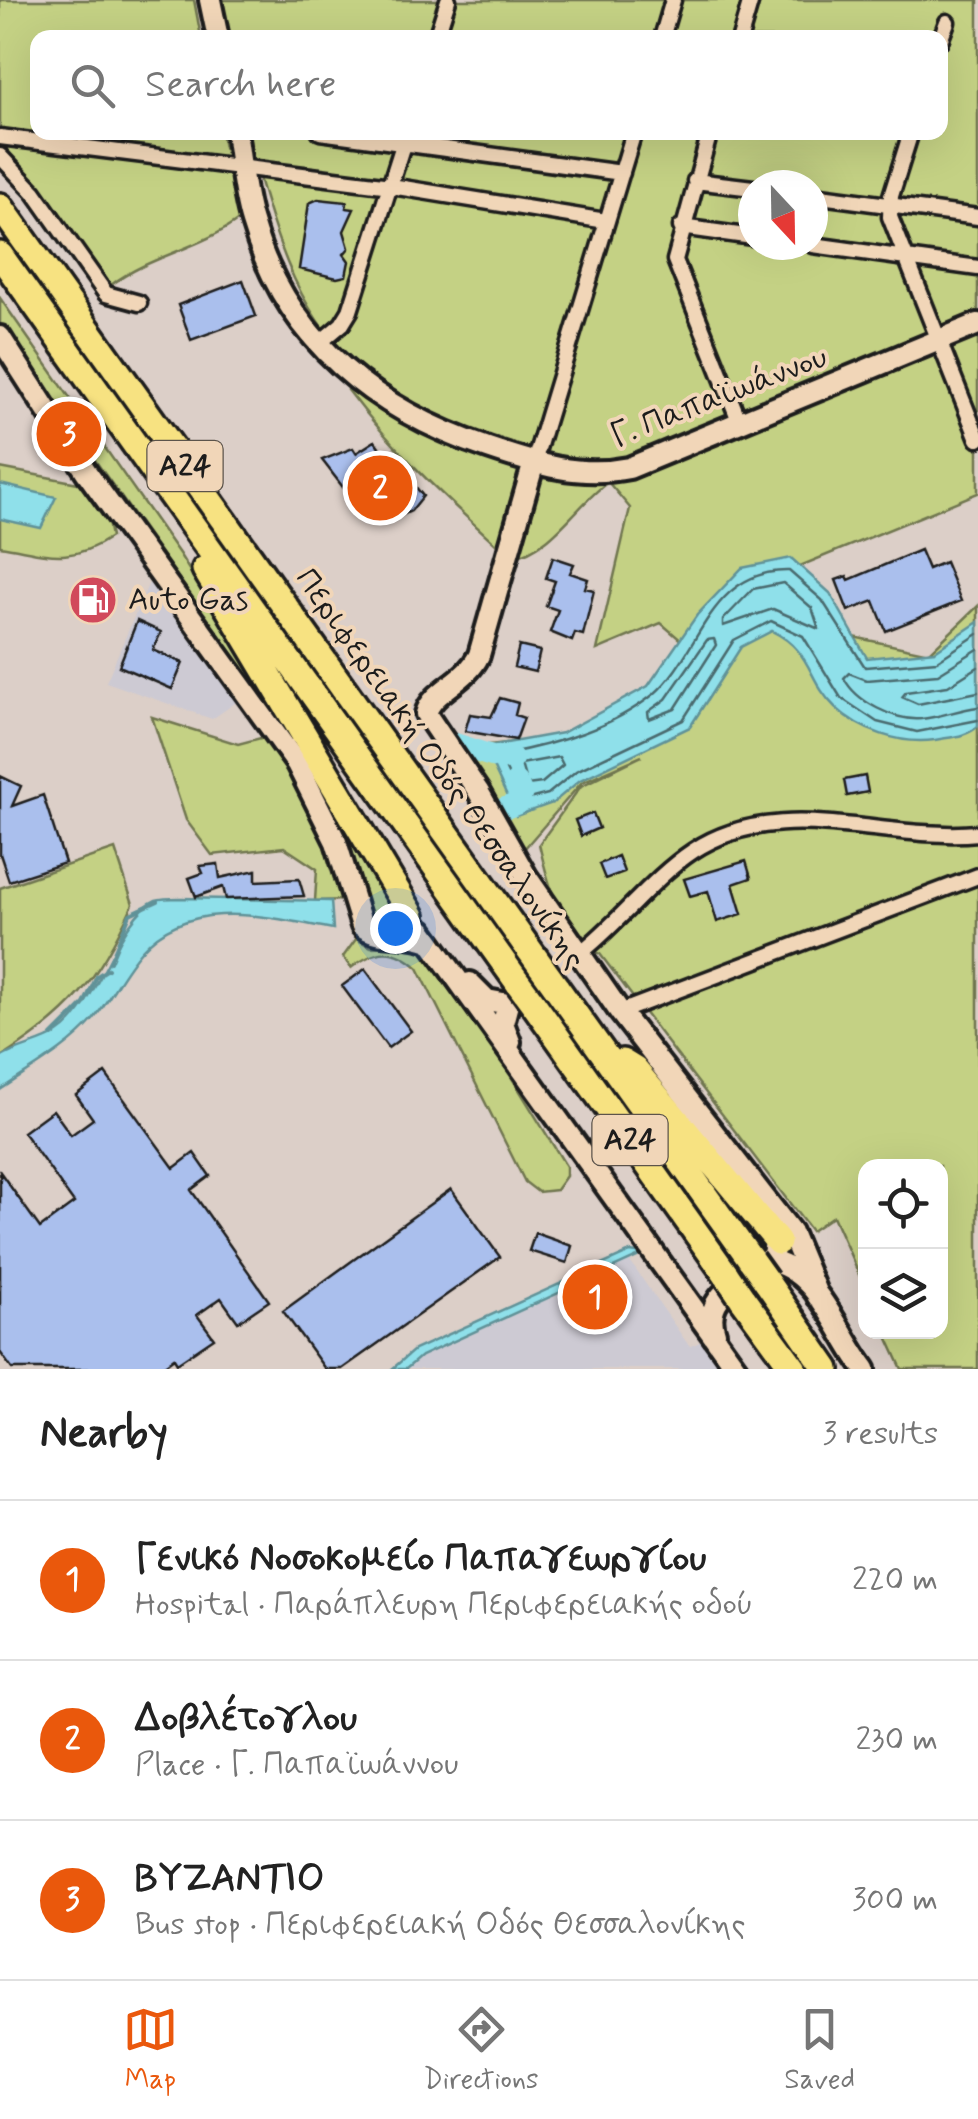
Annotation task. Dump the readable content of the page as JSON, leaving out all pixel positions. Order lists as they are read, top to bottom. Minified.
{"streets":{"highway":["Α24","Περιφερειακή Οδός Θεσσαλονίκης"],"street":["Γ. Παπαϊωάννου"]},"places":{"fuel station":["Auto Gas"]},"north":"bottom","page":{"search":"Search here","pins":["3","2","1"],"heading":["Nearby","3 results"],"list":[{"mark":"1","name":"Γενικό Νοσοκομείο Παπαγεωργίου","note":"Hospital · Παράπλευρη Περιφερειακής οδού","value":"220 m"},{"mark":"2","name":"Δοβλέτογλου","note":"Place · Γ. Παπαϊωάννου","value":"230 m"},{"mark":"3","name":"ΒΥΖΑΝΤΙΟ","note":"Bus stop · Περιφερειακή Οδός Θεσσαλονίκης","value":"300 m"}],"nav":["Map","Directions","Saved"]}}
